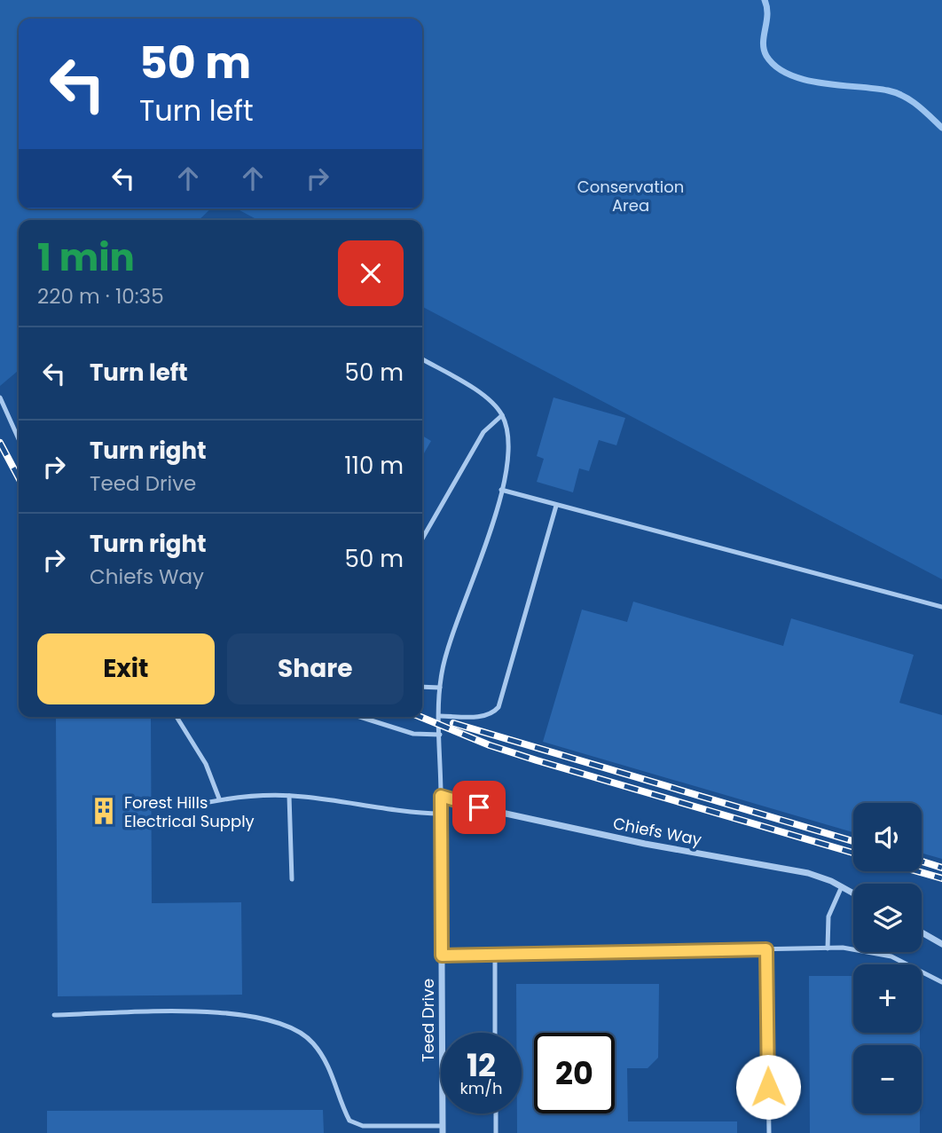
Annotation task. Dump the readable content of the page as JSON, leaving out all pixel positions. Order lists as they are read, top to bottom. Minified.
{"streets":{"street":["Chiefs Way","Teed Drive"]},"crossings":[["Chiefs Way","Teed Drive"]],"parks":["Conservation Area"],"places":{"building":["Forest Hills Electrical Supply"]},"page":{"turn":["50 m","Turn left"],"heading":["1 min","220 m · 10:35"],"list":[{"name":"Turn left","value":"50 m"},{"name":"Turn right","note":"Teed Drive","value":"110 m"},{"name":"Turn right","note":"Chiefs Way","value":"50 m"}],"buttons":["Exit","Share"],"map_buttons":["+","−"],"speed":"12 km/h","limit":"20"}}
